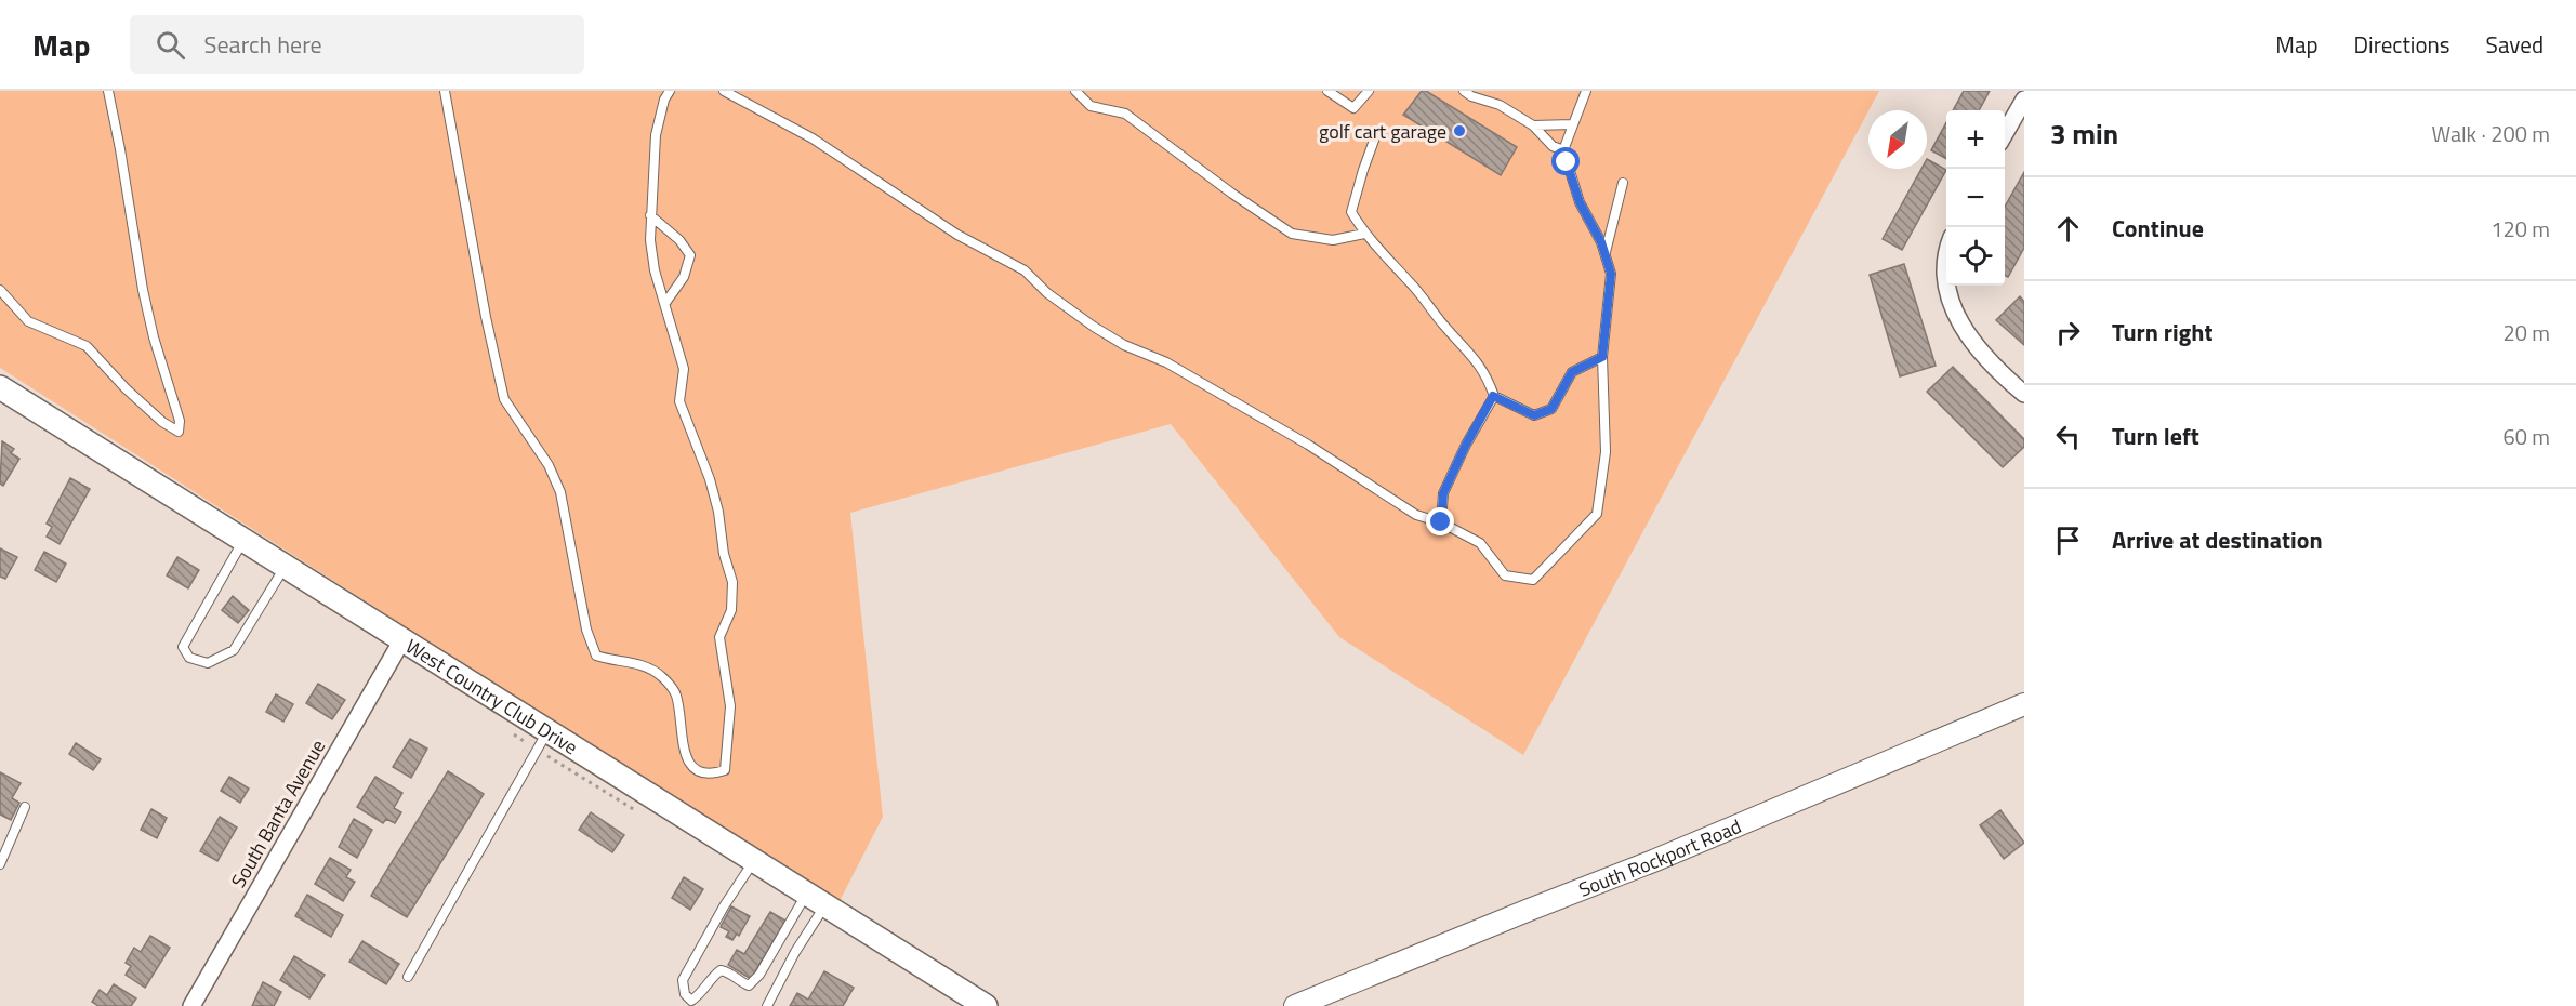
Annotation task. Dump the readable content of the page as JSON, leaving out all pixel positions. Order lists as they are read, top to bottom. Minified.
{"streets":{"main road":["West Country Club Drive"],"street":["South Banta Avenue","South Rockport Road"]},"crossings":[["West Country Club Drive","South Banta Avenue"]],"places":["golf cart garage"],"north":"bottom left","page":{"header":"Map","search":"Search here","nav":["Map","Directions","Saved"],"heading":["3 min","Walk · 200 m"],"map_buttons":["+","−"],"list":[["Continue","120 m"],["Turn right","20 m"],["Turn left","60 m"],"Arrive at destination"]}}
